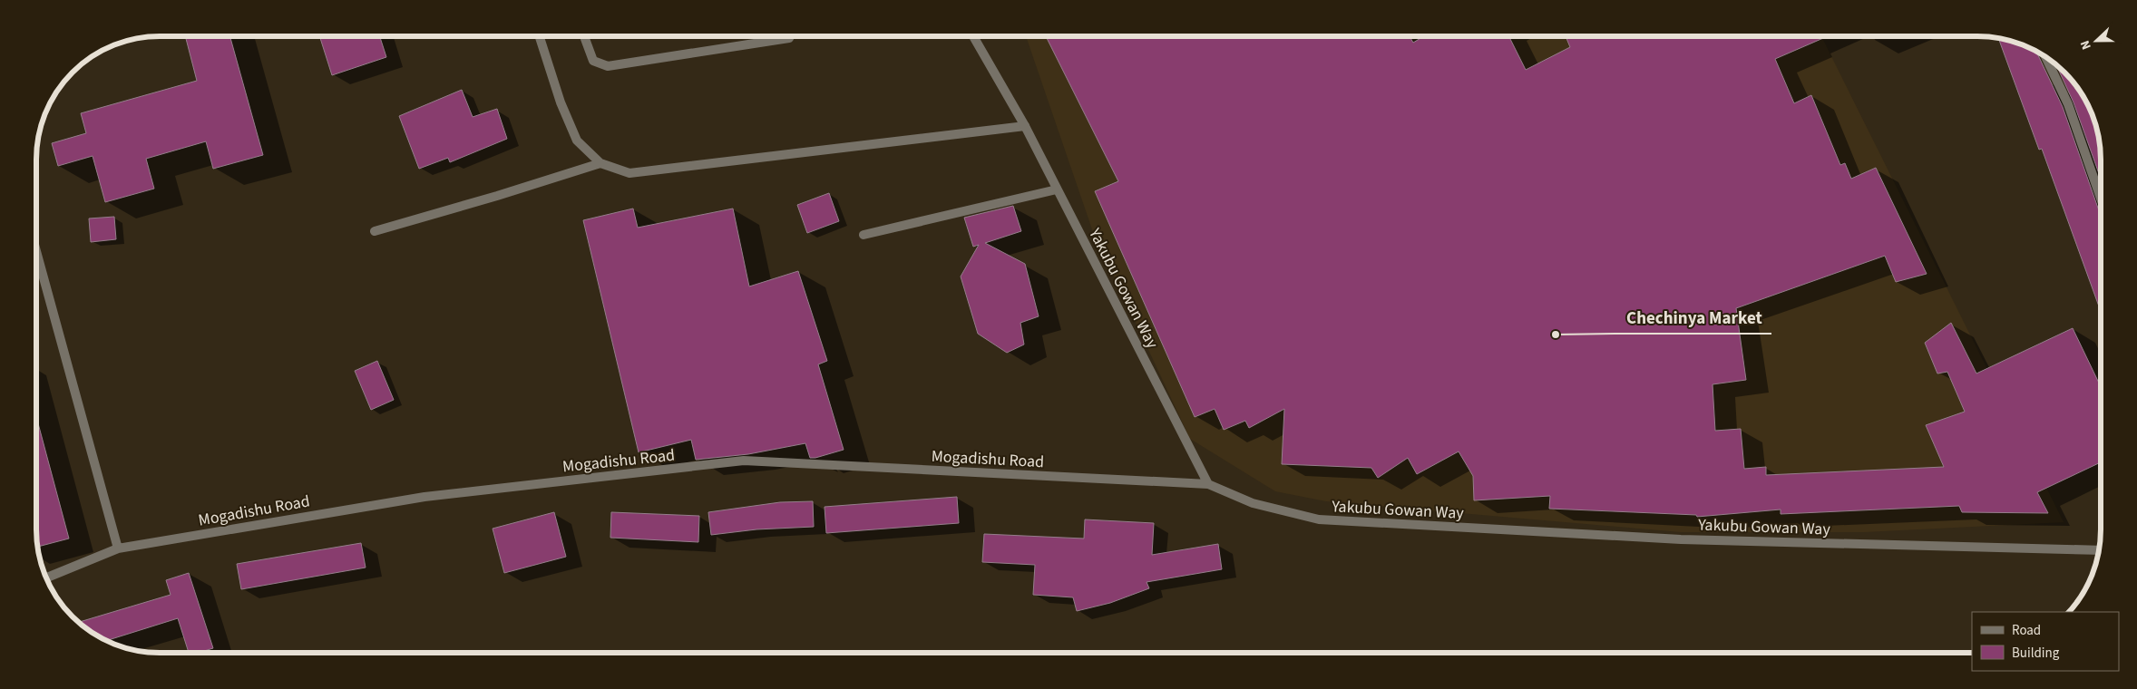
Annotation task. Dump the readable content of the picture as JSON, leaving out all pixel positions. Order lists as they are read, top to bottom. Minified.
{"streets":{"street":["Yakubu Gowan Way","Mogadishu Road"]},"crossings":[["Yakubu Gowan Way","Mogadishu Road"]],"places":["Chechinya Market"],"legend":["Road","Building"],"north":"left"}
